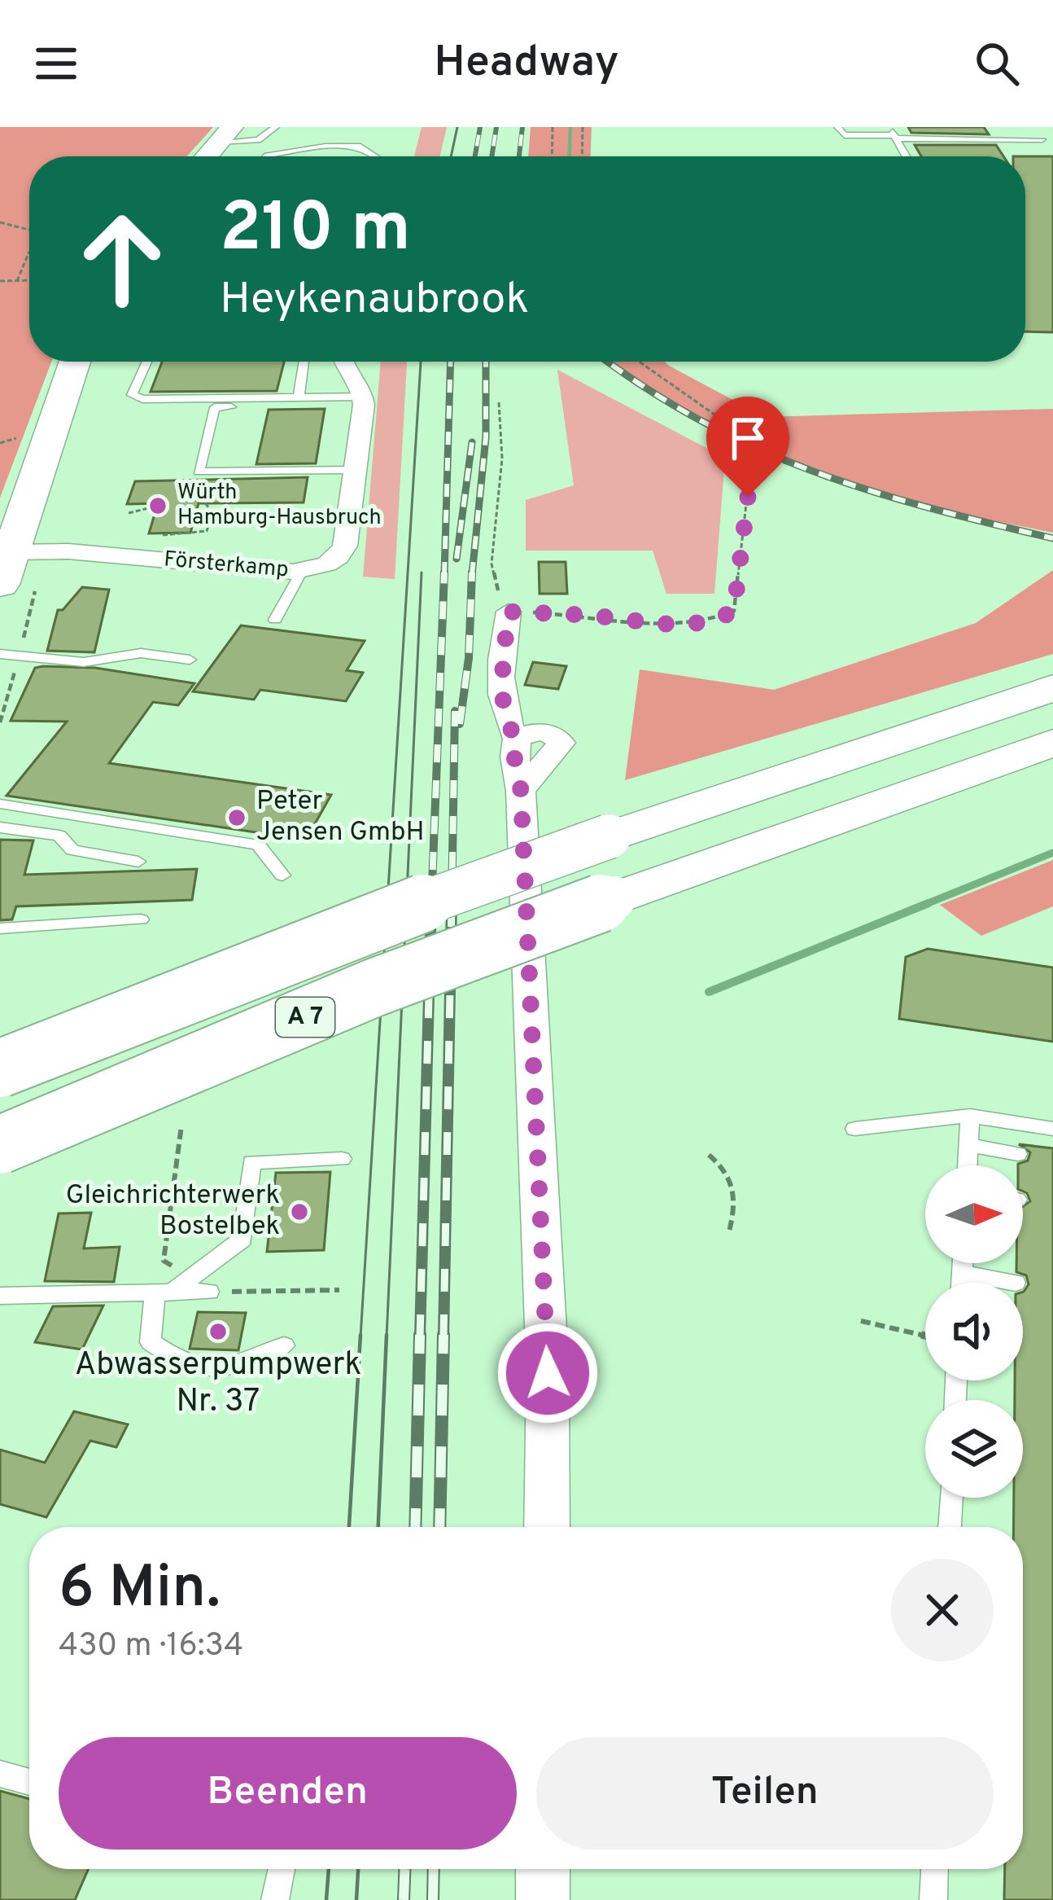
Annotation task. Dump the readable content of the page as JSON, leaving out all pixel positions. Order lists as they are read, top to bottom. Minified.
{"streets":{"main road":["A 7"],"street":["Försterkamp"]},"places":["Würth Hamburg-Hausbruch","Peter Jensen GmbH","Gleichrichterwerk Bostelbek","Abwasserpumpwerk Nr. 37"],"north":"right","page":{"header":"Headway","turn":["210 m","Heykenaubrook"],"heading":["6 Min.","430 m · 16:34"],"buttons":["Beenden","Teilen"]}}
